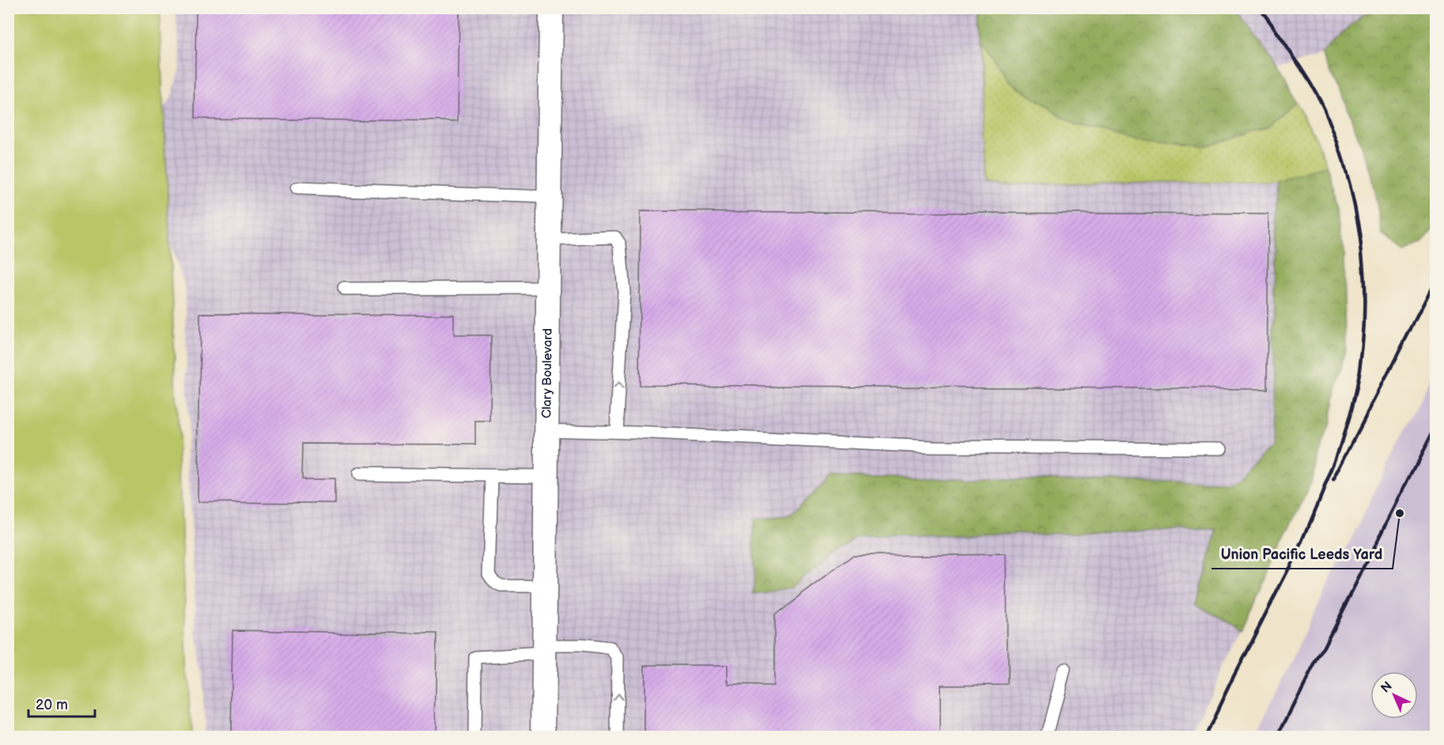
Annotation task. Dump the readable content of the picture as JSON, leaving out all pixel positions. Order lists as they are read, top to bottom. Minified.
{"streets":{"street":["Clary Boulevard"]},"places":["Union Pacific Leeds Yard"],"scale_bar":"20 m","north":"top left"}
